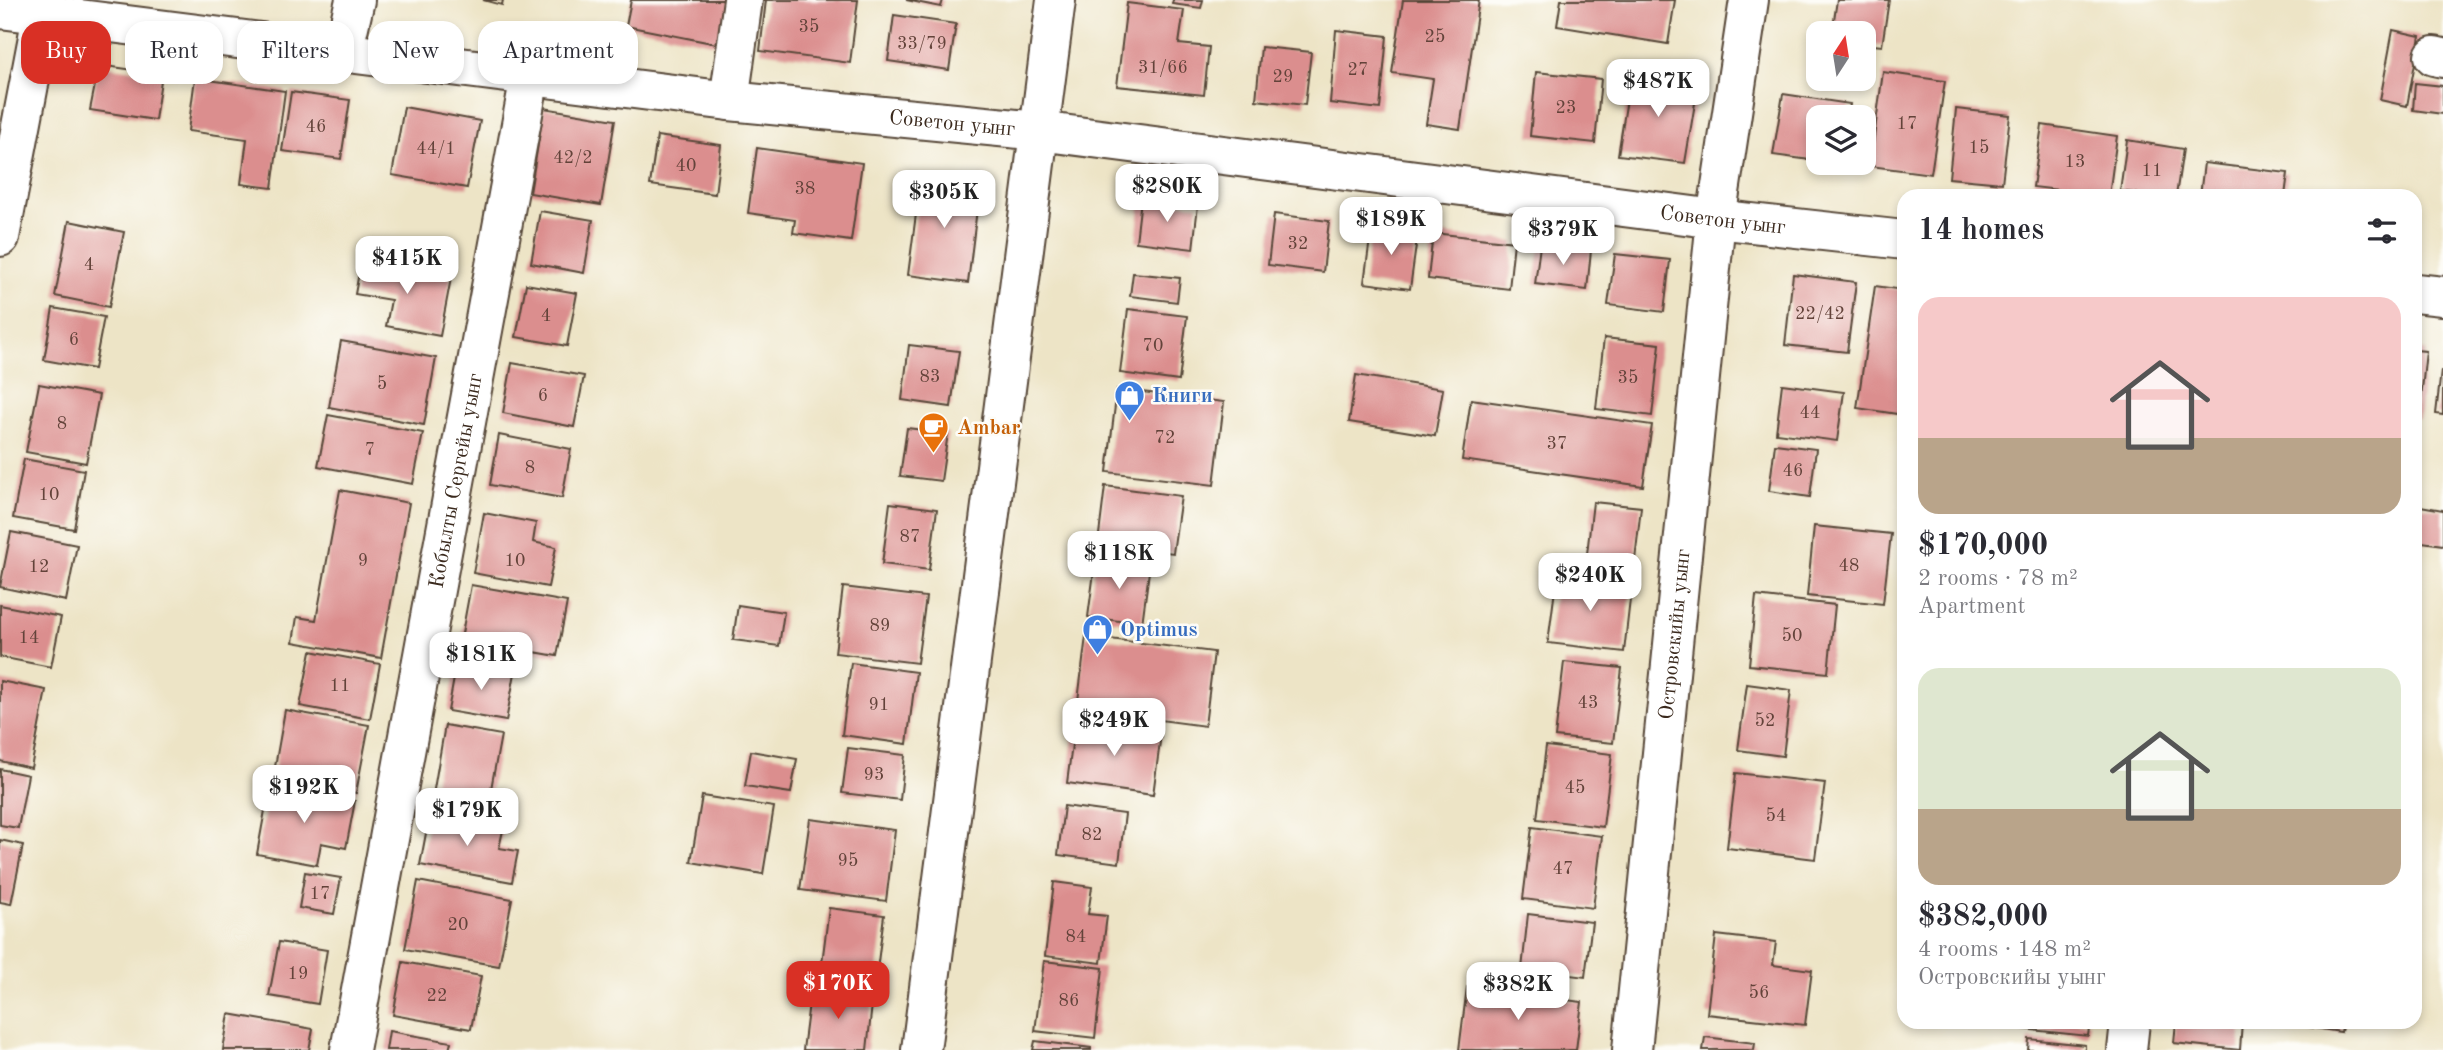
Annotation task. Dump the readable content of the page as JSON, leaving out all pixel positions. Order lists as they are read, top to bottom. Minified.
{"streets":{"street":["Советон уынг","Кобылты Сергейы уынг","Островскийы уынг"]},"crossings":[["Советон уынг","Островскийы уынг"]],"places":{"shop":["Книги","Optimus"],"cafe":["Ambar"]},"house_numbers":["35","25","33/79","31/66","27","29","23","17","46","15","44/1","42/2","13","40","11","38","32","4","22/42","4","6","70","83","35","5","6","44","8","72","37","7","8","46","10","87","9","10","48","12","89","50","14","11","43","91","52","93","45","54","82","95","47","17","20","84","19","56","22","86"],"north":"top","page":{"chip":["Buy","Rent","Filters","New","Apartment"],"price":["$487K","$280K","$305K","$189K","$379K","$415K","$118K","$240K","$181K","$249K","$192K","$179K","$170K","$382K"],"heading":"14 homes","list":[{"name":"$170,000","note":"2 rooms · 78 m² · Apartment"},{"name":"$382,000","note":"4 rooms · 148 m² · Островскийы уынг"}]}}
